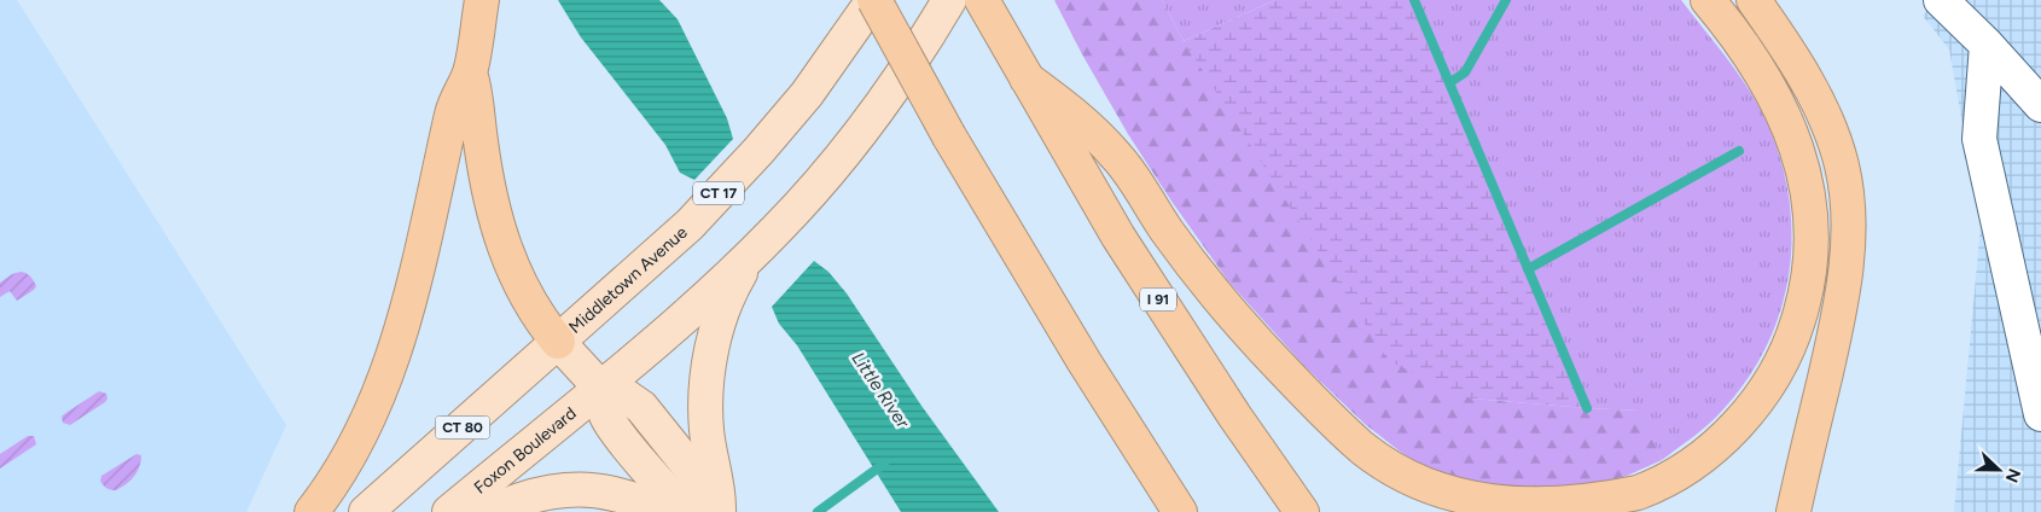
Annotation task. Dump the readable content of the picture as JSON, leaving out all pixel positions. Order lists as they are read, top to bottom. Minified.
{"streets":{"highway":["I 91"],"main road":["CT 17","Middletown Avenue","CT 80","Foxon Boulevard"]},"crossings":[["Middletown Avenue","CT 80"],["Middletown Avenue","Foxon Boulevard"]],"water":["Little River"],"north":"right"}
